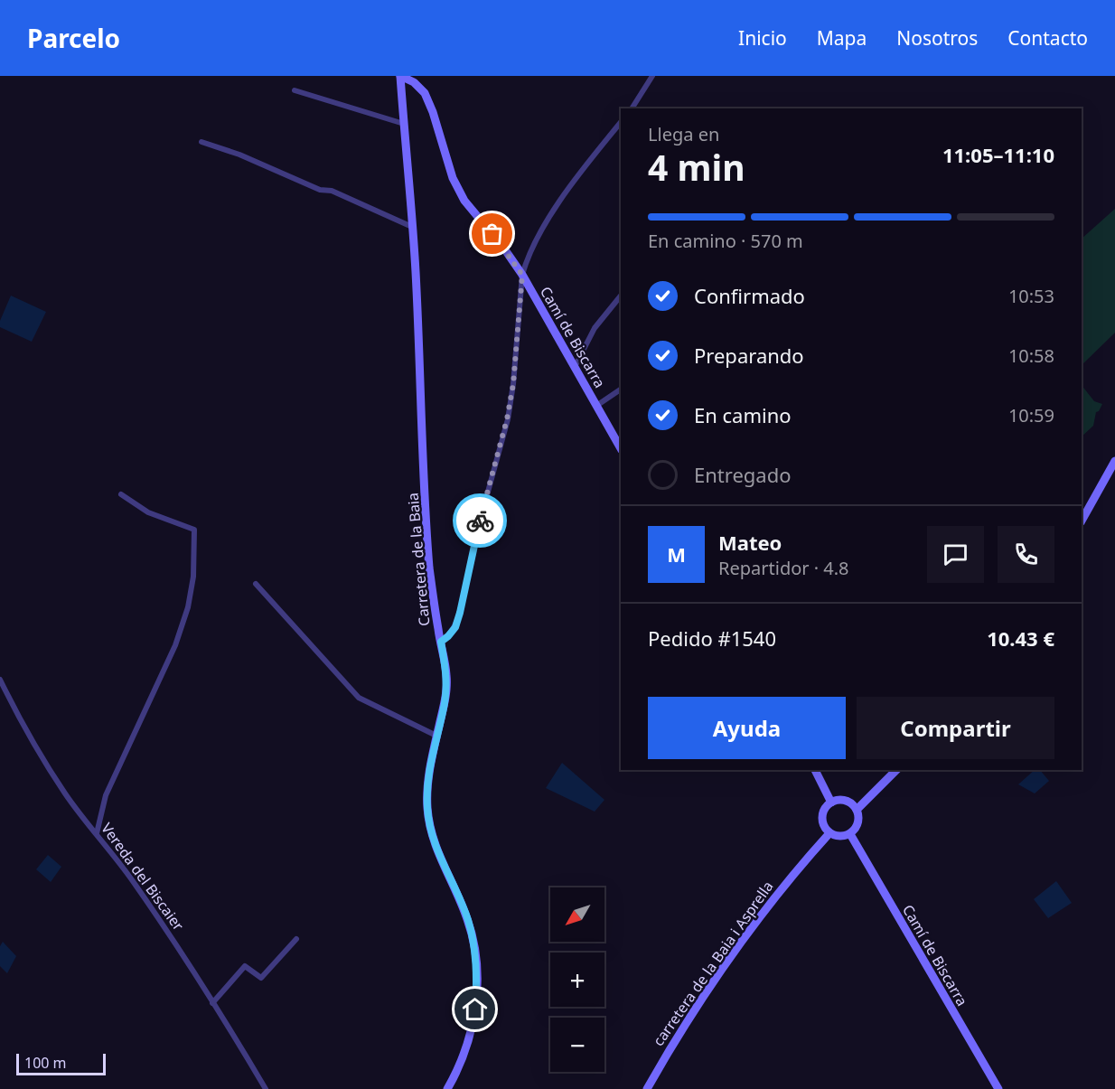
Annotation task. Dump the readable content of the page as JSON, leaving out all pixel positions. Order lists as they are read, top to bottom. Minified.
{"streets":{"main road":["Camí de Biscarra","Carretera de la Baia","carretera de la Baia i Asprella"],"street":["Vereda del Biscaier"]},"crossings":[["Camí de Biscarra","Carretera de la Baia"],["Camí de Biscarra","carretera de la Baia i Asprella"]],"scale_bar":"100 m","north":"bottom left","page":{"header":"Parcelo","nav":["Inicio","Mapa","Nosotros","Contacto"],"heading":["4 min","Llega en","11:05–11:10"],"panel":["Mateo","Repartidor · 4.8","Pedido #1540","10.43 €"],"bar":"En camino · 570 m","list":[["Confirmado","10:53"],["Preparando","10:58"],["En camino","10:59"],"Entregado"],"round":"M","buttons":["Ayuda","Compartir"],"map_buttons":["+","−"],"scale":"100 m"}}
